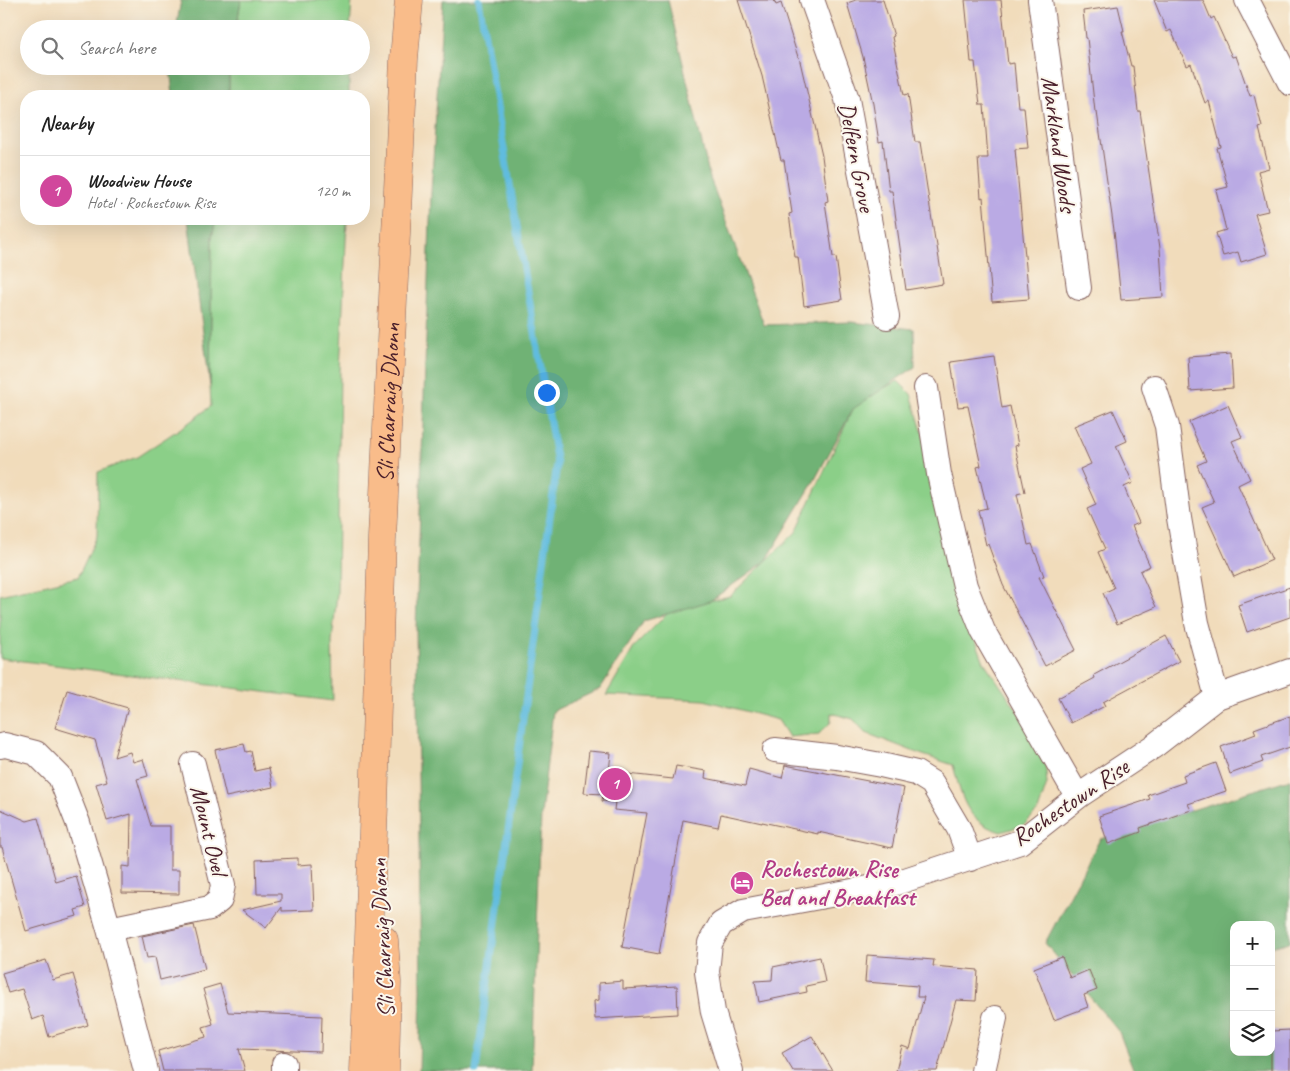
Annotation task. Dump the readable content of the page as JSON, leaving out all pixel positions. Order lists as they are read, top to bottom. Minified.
{"streets":{"highway":["Sli Charraig Dhonn"],"street":["Markland Woods","Delfern Grove","Rochestown Rise","Mount Ovel"]},"places":{"hotel":["Rochestown Rise Bed and Breakfast"]},"page":{"search":"Search here","heading":"Nearby","list":[{"mark":"1","name":"Woodview House","note":"Hotel · Rochestown Rise","value":"120 m"}],"pins":"1","map_buttons":["+","−"]}}
